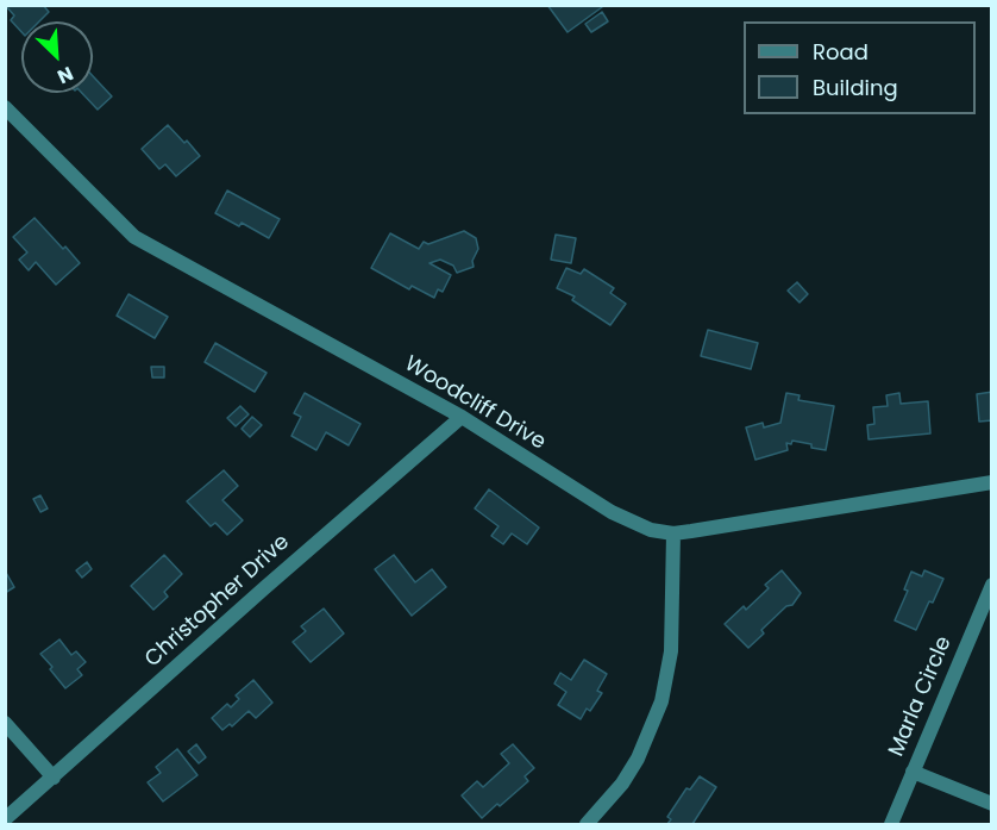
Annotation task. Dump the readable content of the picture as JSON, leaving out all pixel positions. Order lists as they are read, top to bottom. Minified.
{"streets":{"street":["Woodcliff Drive","Christopher Drive","Marla Circle"]},"crossings":[["Woodcliff Drive","Christopher Drive"]],"legend":["Road","Building"],"north":"bottom right"}
